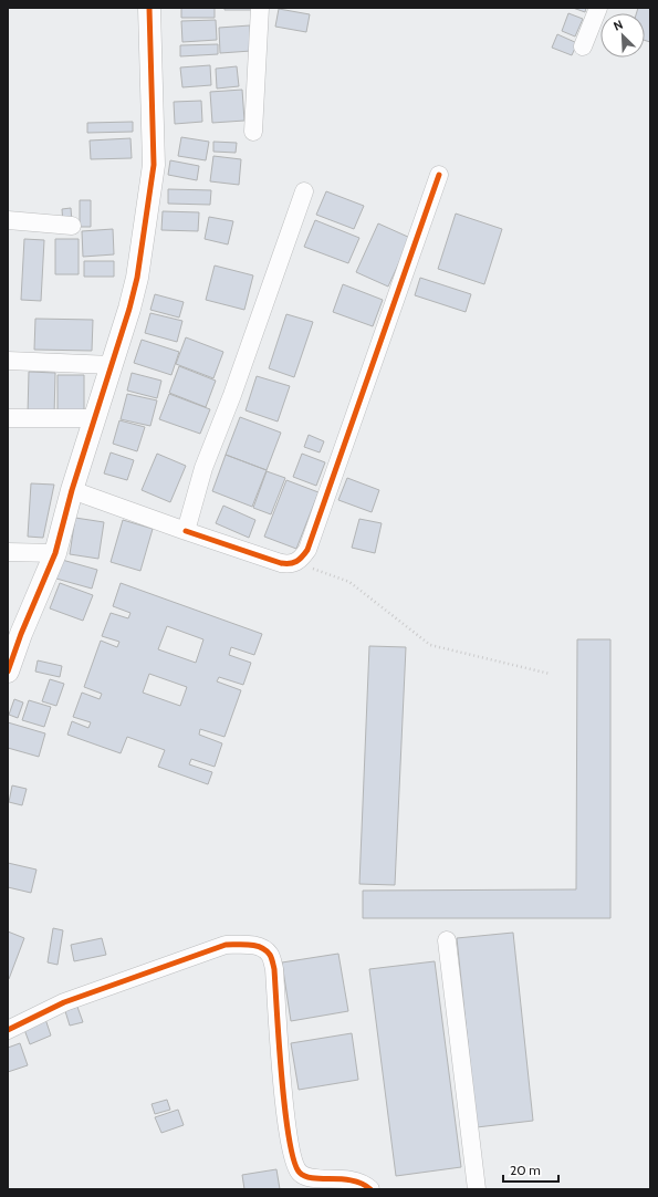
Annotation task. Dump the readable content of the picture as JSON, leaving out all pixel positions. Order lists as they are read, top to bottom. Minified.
{"scale_bar":"20 m","north":"top left"}
